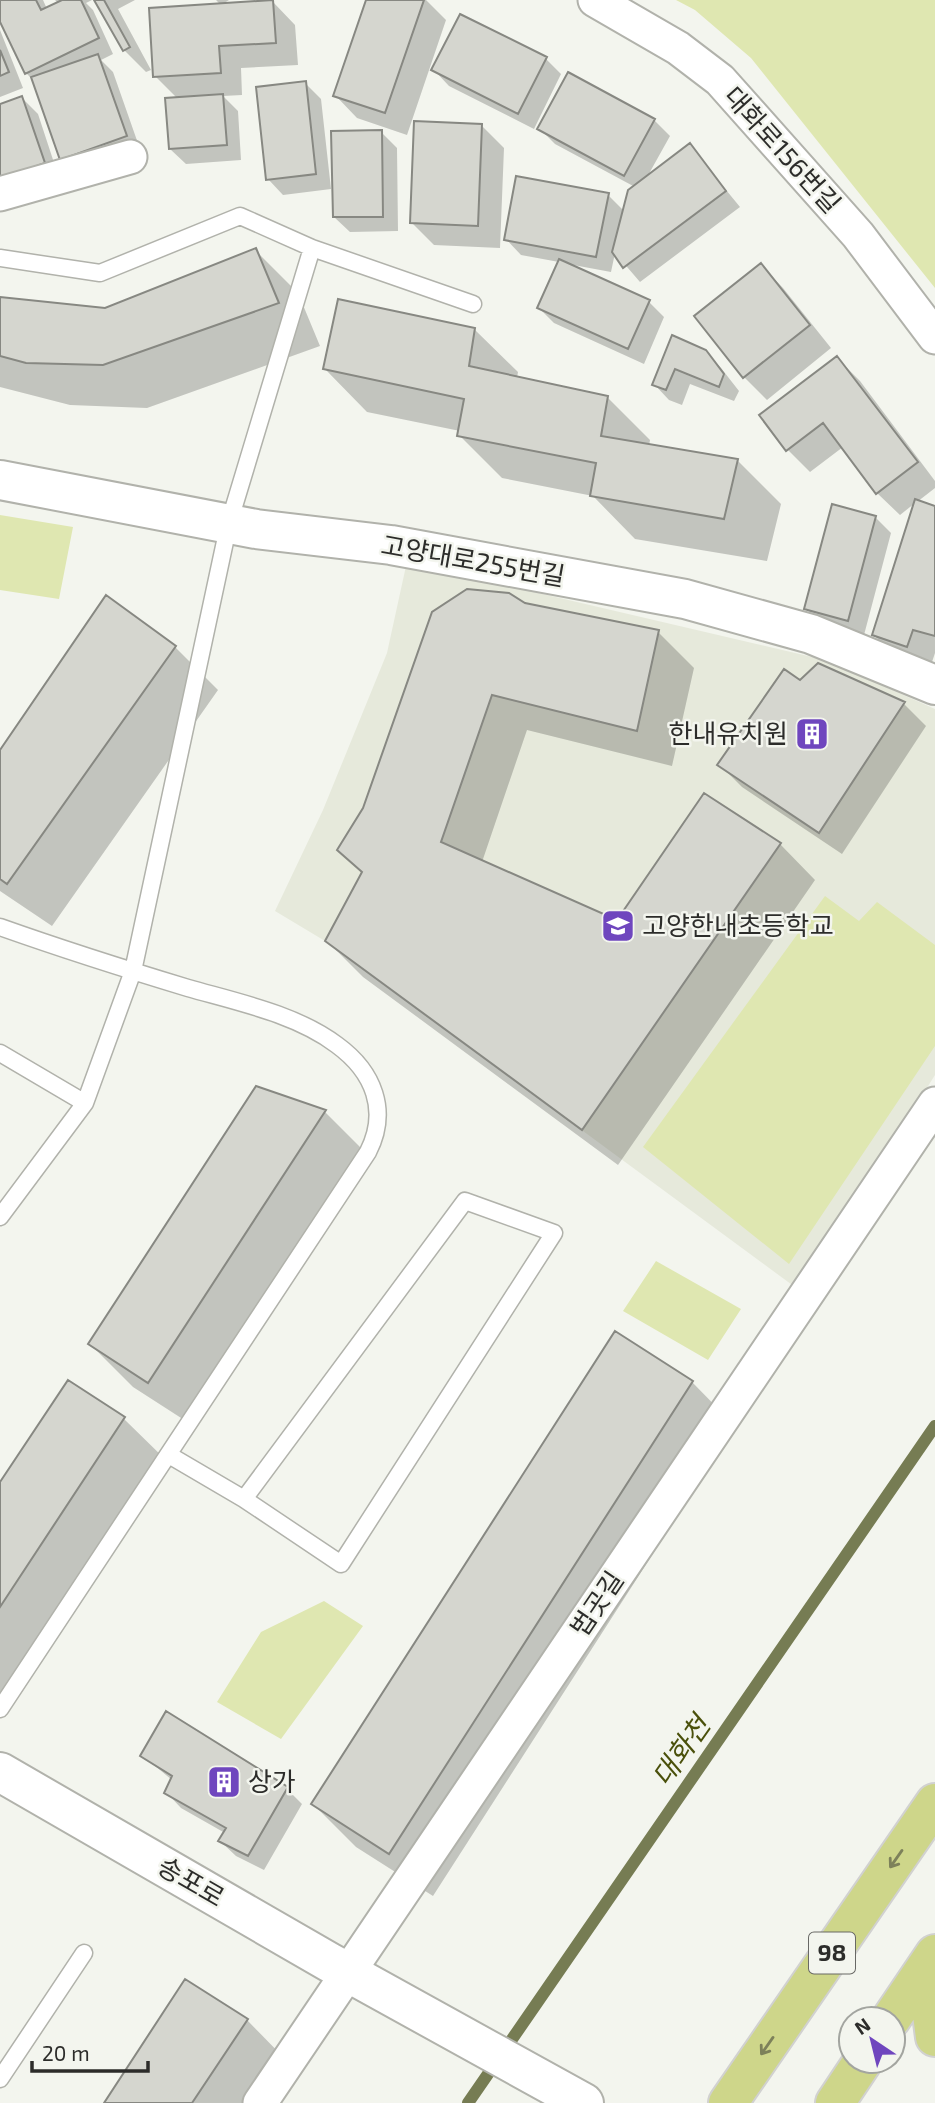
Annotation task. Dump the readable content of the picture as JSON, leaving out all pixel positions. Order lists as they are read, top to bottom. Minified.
{"streets":{"main road":["98"],"street":["대화로156번길","고양대로255번길","법곳길","송포로"]},"crossings":[["법곳길","송포로"]],"water":["대화천"],"places":{"building":["한내유치원","상가"],"school or university":["고양한내초등학교"]},"scale_bar":"20 m","north":"top left"}
